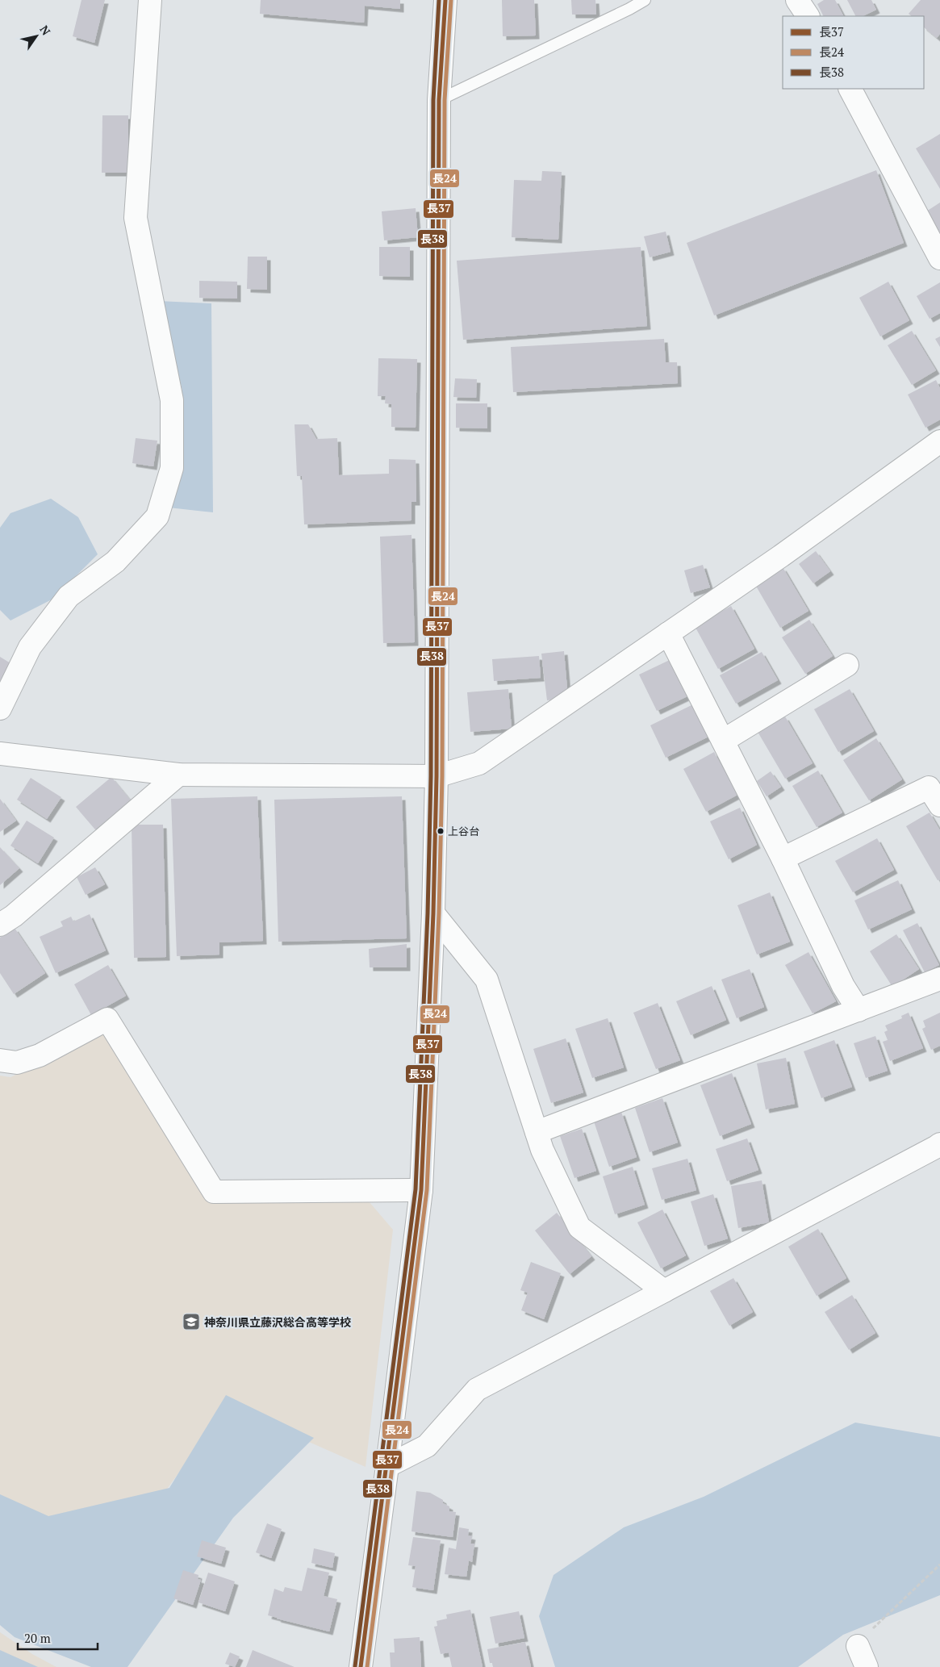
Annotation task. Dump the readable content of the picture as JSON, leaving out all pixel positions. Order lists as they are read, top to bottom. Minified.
{"places":{"other":["上谷台"],"school or university":["神奈川県立藤沢総合高等学校"]},"lines":["transit line 長37","transit line 長24","transit line 長38"],"legend":["長37","長24","長38"],"scale_bar":"20 m","north":"top right"}
